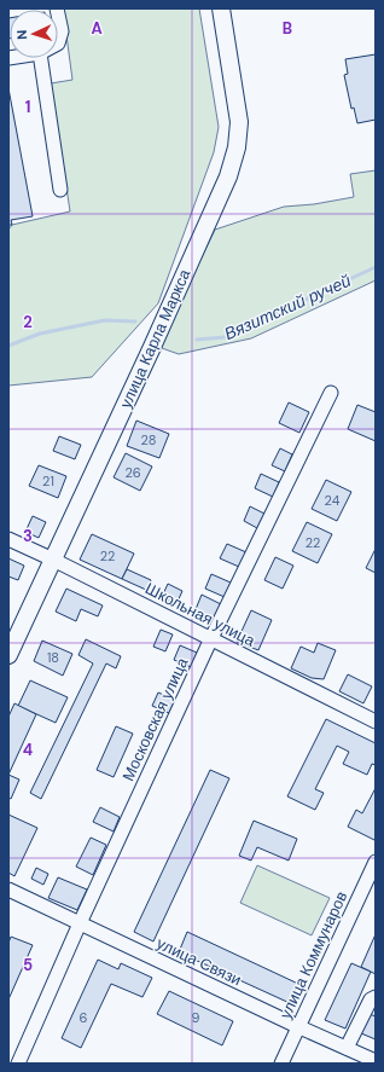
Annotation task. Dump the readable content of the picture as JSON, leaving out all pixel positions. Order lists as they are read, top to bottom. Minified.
{"streets":{"main road":["улица Карла Маркса"],"street":["Школьная улица","Московская улица","улица Коммунаров","улица Связи"]},"crossings":[["улица Карла Маркса","Школьная улица"],["Школьная улица","Московская улица"],["Московская улица","улица Связи"],["улица Коммунаров","улица Связи"]],"water":["Вязитский ручей"],"house_numbers":["28","26","21","24","22","22","18","6","9"],"north":"left","grid":{"columns":["A","B"],"rows":["1","2","3","4","5"]}}
